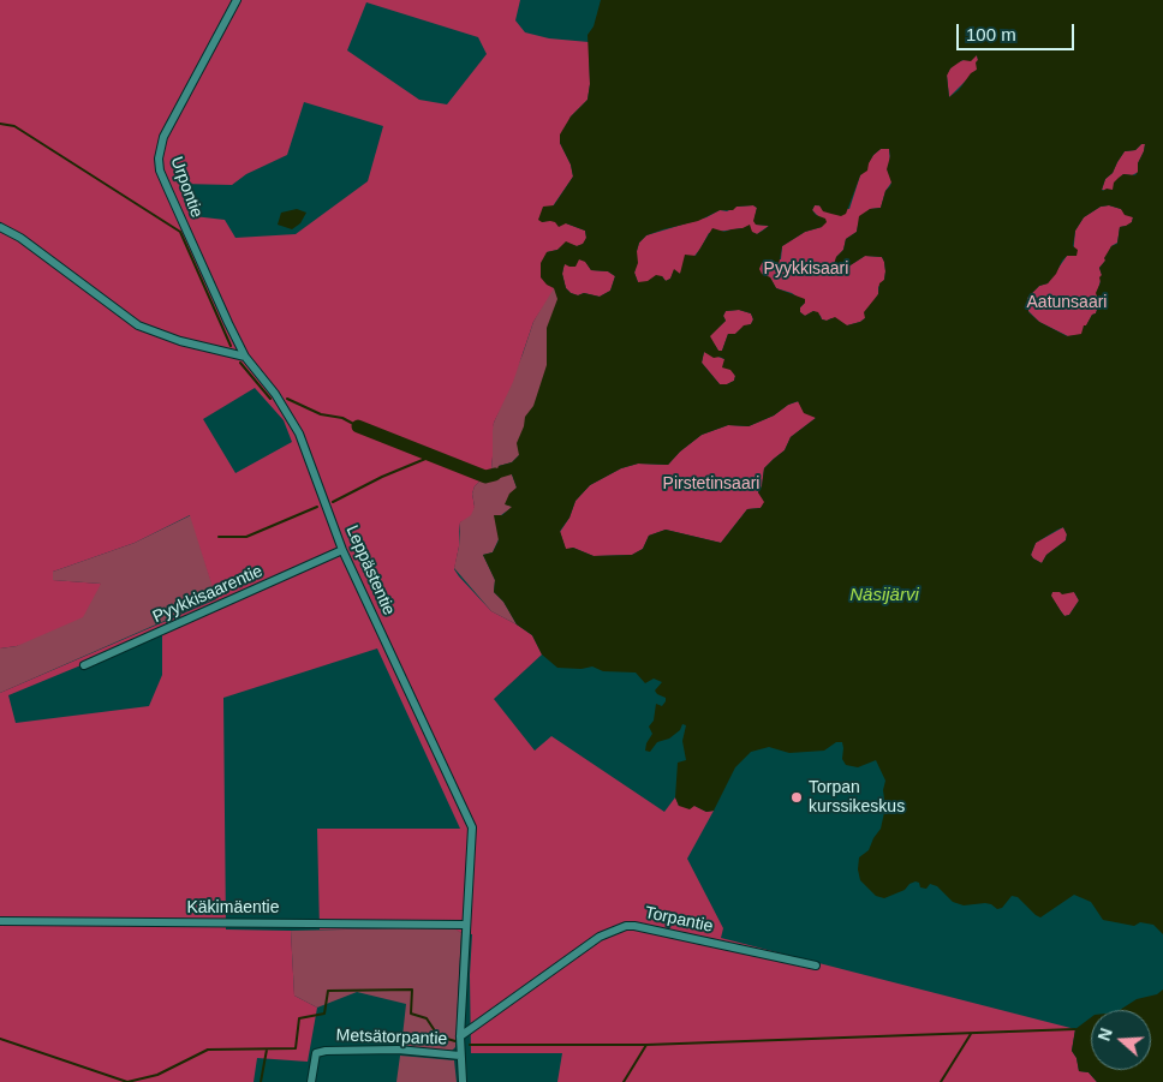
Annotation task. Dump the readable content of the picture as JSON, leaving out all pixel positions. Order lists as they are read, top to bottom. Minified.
{"streets":{"street":["Urpontie","Leppästentie","Pyykkisaarentie","Käkimäentie","Torpantie","Metsätorpantie"]},"crossings":[["Urpontie","Leppästentie"],["Leppästentie","Pyykkisaarentie"],["Leppästentie","Käkimäentie"],["Leppästentie","Torpantie"],["Leppästentie","Metsätorpantie"]],"water":["Näsijärvi"],"parks":["Pyykkisaari","Aatunsaari","Pirstetinsaari"],"places":["Torpan kurssikeskus"],"scale_bar":"100 m","north":"left"}
